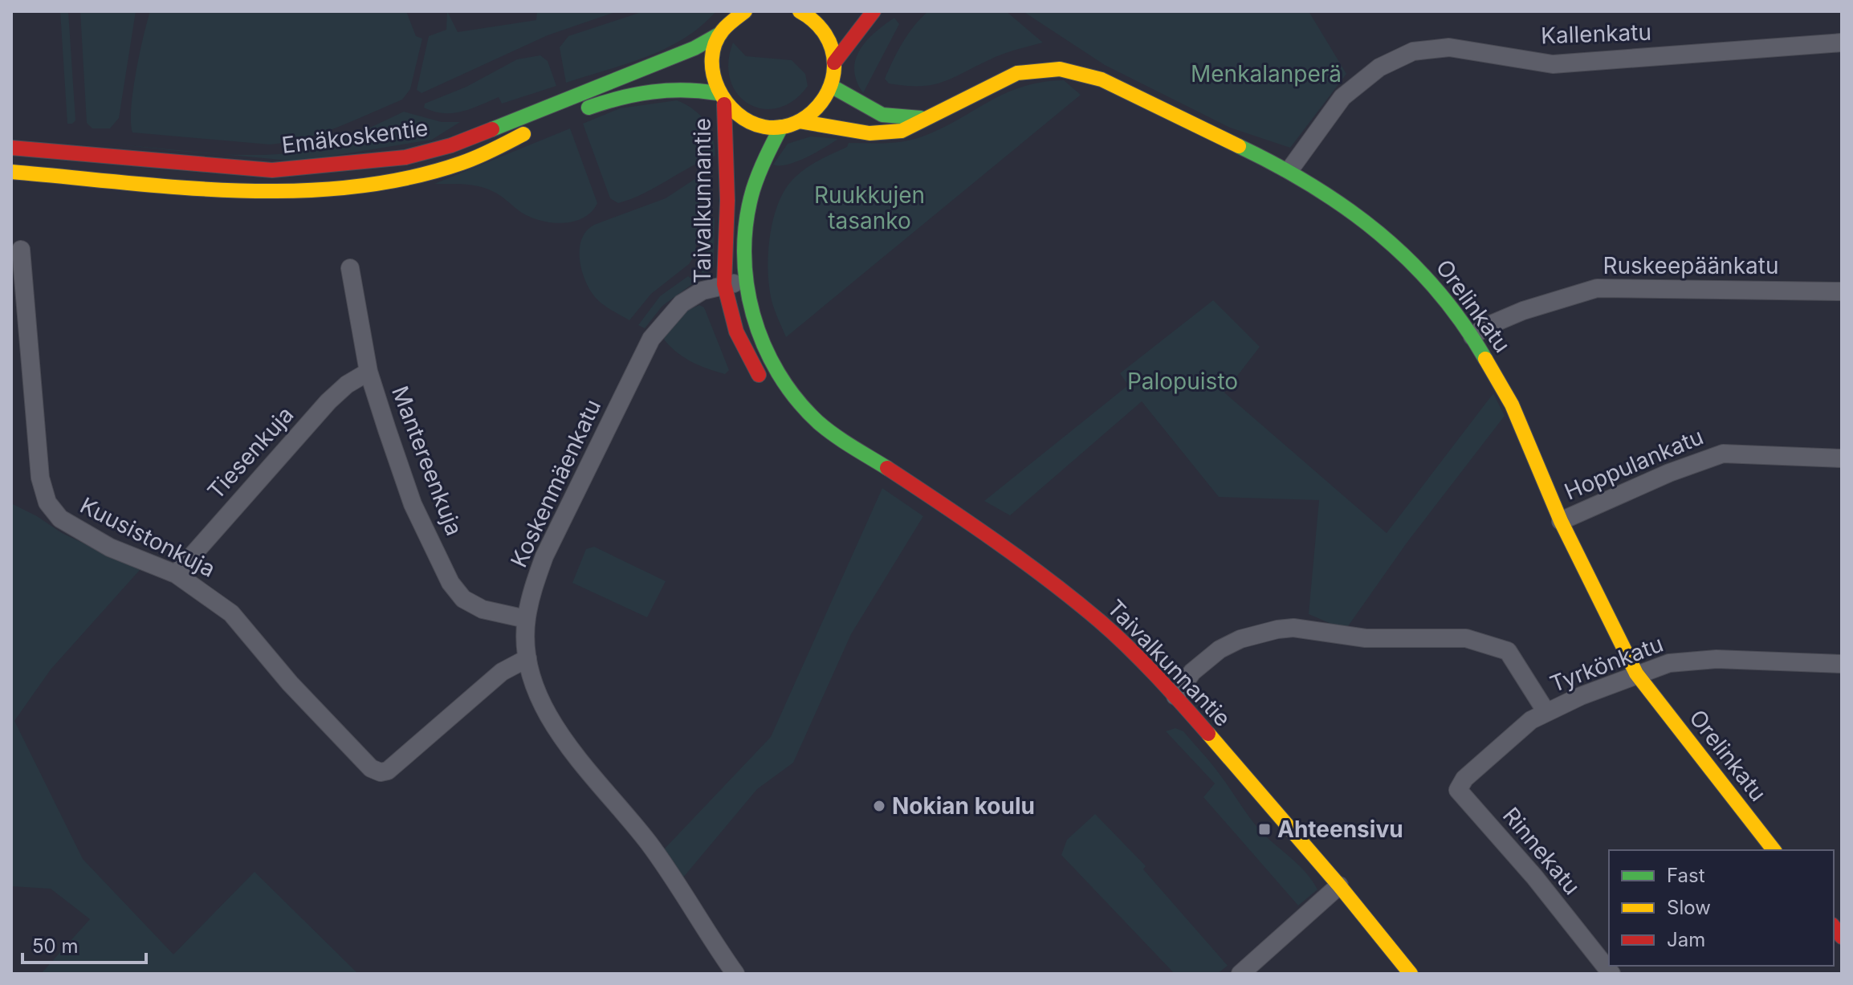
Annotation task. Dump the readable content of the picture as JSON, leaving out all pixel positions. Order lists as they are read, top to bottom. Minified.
{"streets":{"main road":["Emäkoskentie","Taivalkunnantie","Orelinkatu"],"street":["Kallenkatu","Ruskeepäänkatu","Tiesenkuja","Mantereenkuja","Hoppulankatu","Koskenmäenkatu","Kuusistonkuja","Tyrkönkatu","Rinnekatu"]},"crossings":[["Kallenkatu","Orelinkatu"],["Emäkoskentie","Taivalkunnantie"],["Taivalkunnantie","Koskenmäenkatu"],["Ruskeepäänkatu","Orelinkatu"],["Orelinkatu","Hoppulankatu"],["Orelinkatu","Tyrkönkatu"],["Tiesenkuja","Mantereenkuja"],["Tiesenkuja","Kuusistonkuja"],["Mantereenkuja","Koskenmäenkatu"],["Koskenmäenkatu","Kuusistonkuja"],["Tyrkönkatu","Rinnekatu"]],"parks":["Menkalanperä","Ruukkujen tasanko","Palopuisto"],"places":{"other":["Nokian koulu"],"transit":["Ahteensivu"]},"legend":["Fast","Slow","Jam"],"scale_bar":"50 m"}
